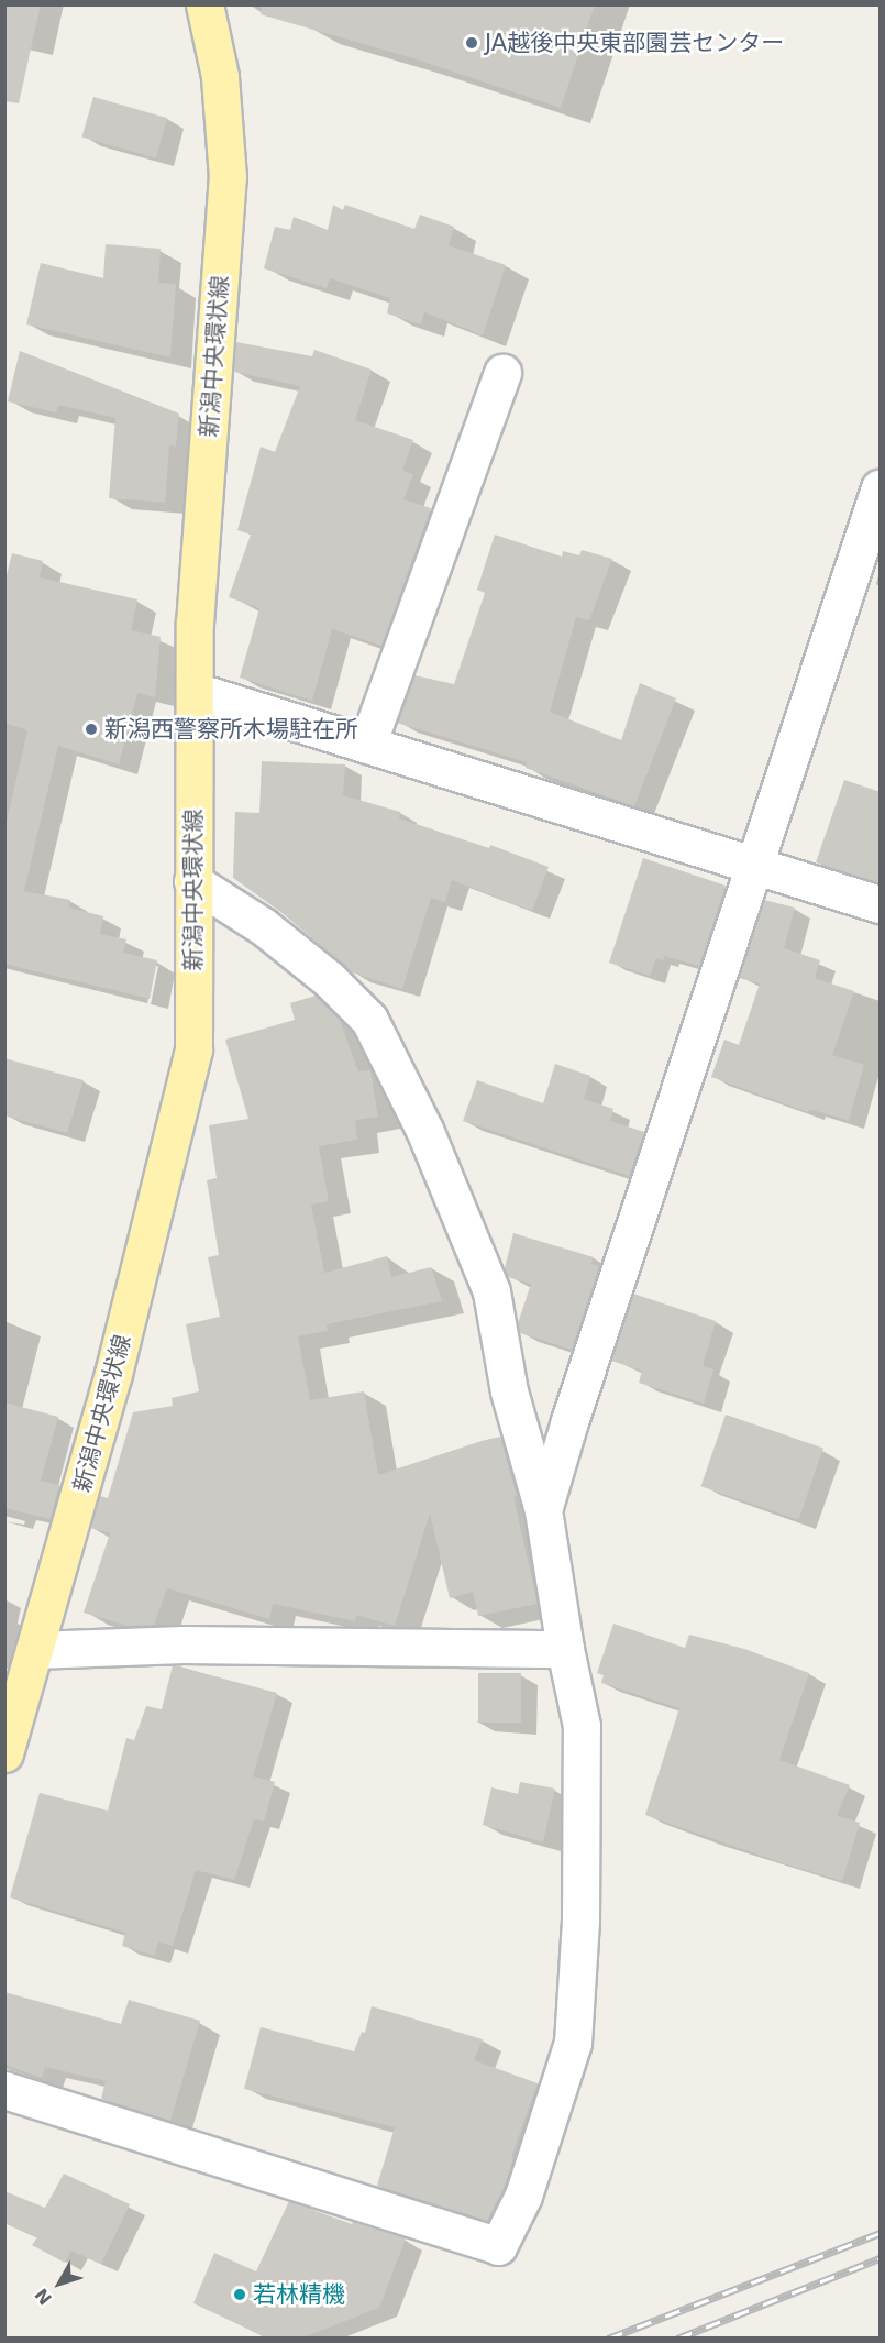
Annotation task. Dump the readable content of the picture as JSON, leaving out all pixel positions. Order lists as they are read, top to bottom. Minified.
{"streets":{"main road":["新潟中央環状線"]},"places":["JA越後中央東部園芸センター","新潟西警察所木場駐在所","若林精機"],"north":"bottom left"}
